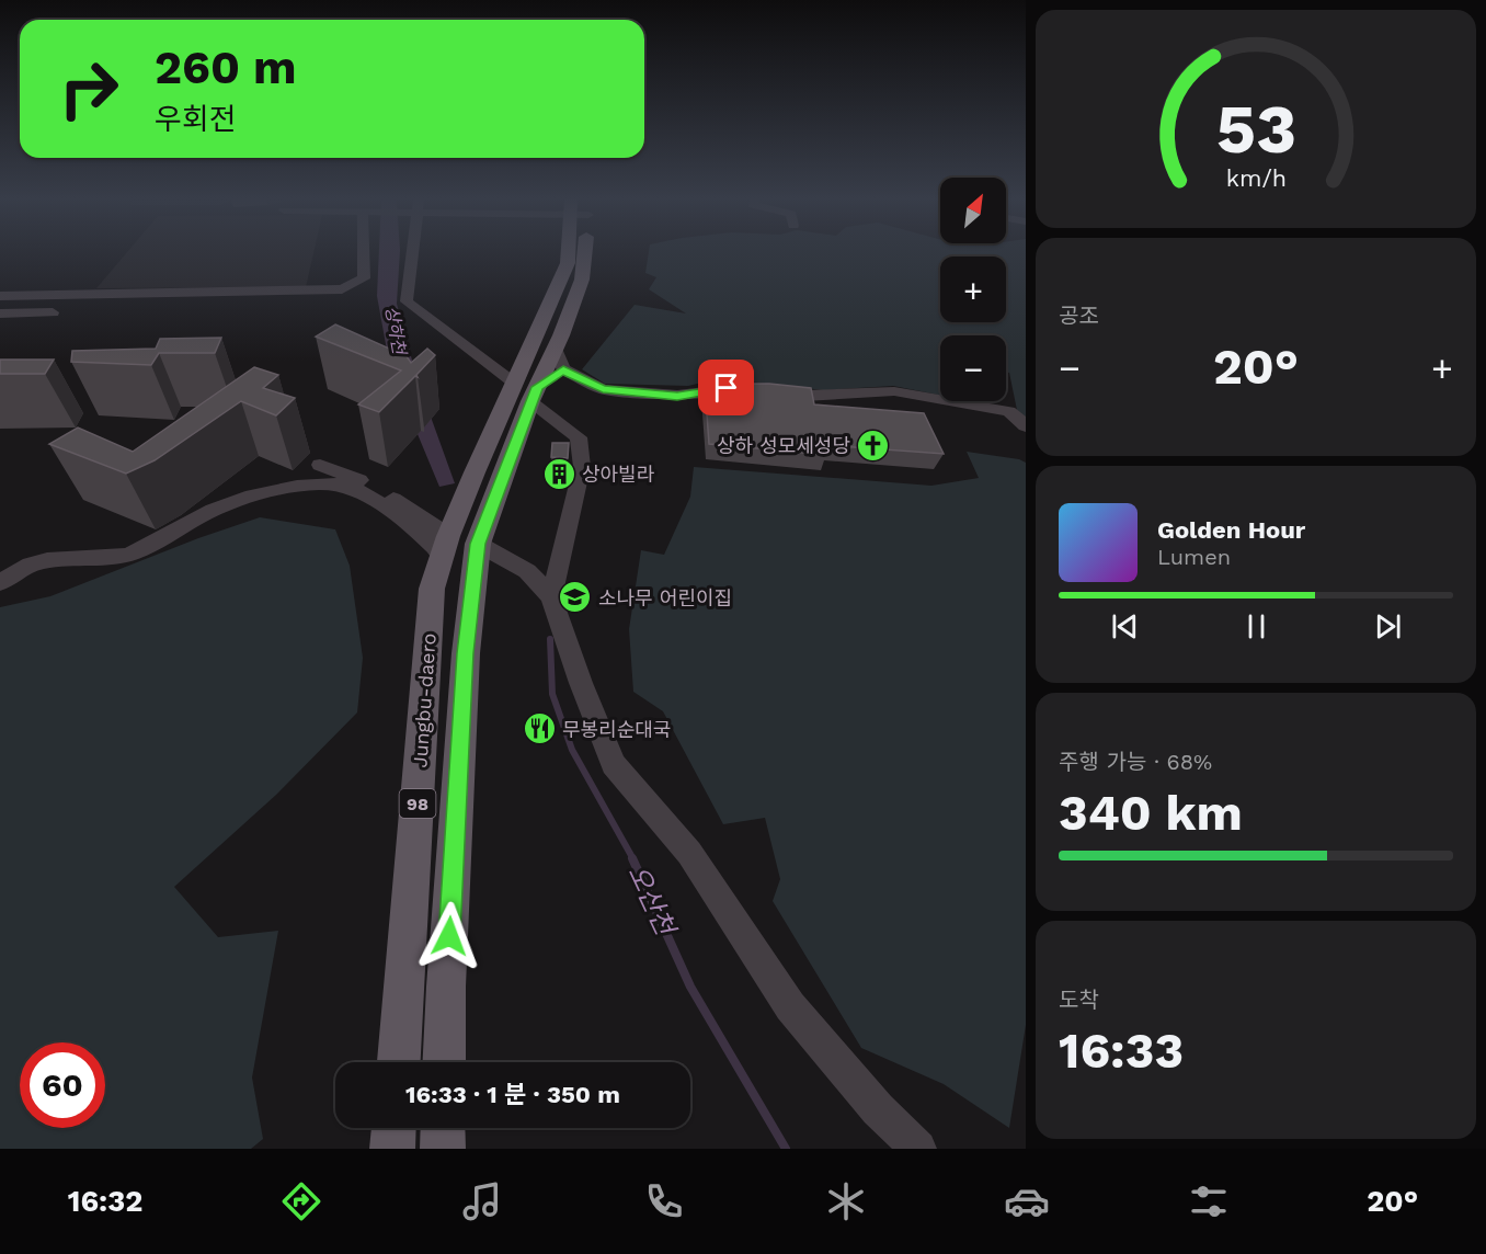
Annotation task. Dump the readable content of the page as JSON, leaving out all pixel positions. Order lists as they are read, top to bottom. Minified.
{"streets":{"main road":["Jungbu-daero","98"]},"water":["상하천","오산천"],"places":{"church":["상하 성모세성당"],"building":["상아빌라"],"school or university":["소나무 어린이집"],"restaurant":["무봉리순대국"]},"north":"top right","page":{"turn":["260 m","우회전"],"map_buttons":["+","−"],"tile":["공조",["주행 가능 · 68%","340 km"],["도착","16:33"]],"heat":["−","20°","+"],"song":["Golden Hour","Lumen"],"limit":"60","trip":"16:33 · 1 분 · 350 m","tabs":["16:32","20°"],"gauge":["53","km/h"]}}
